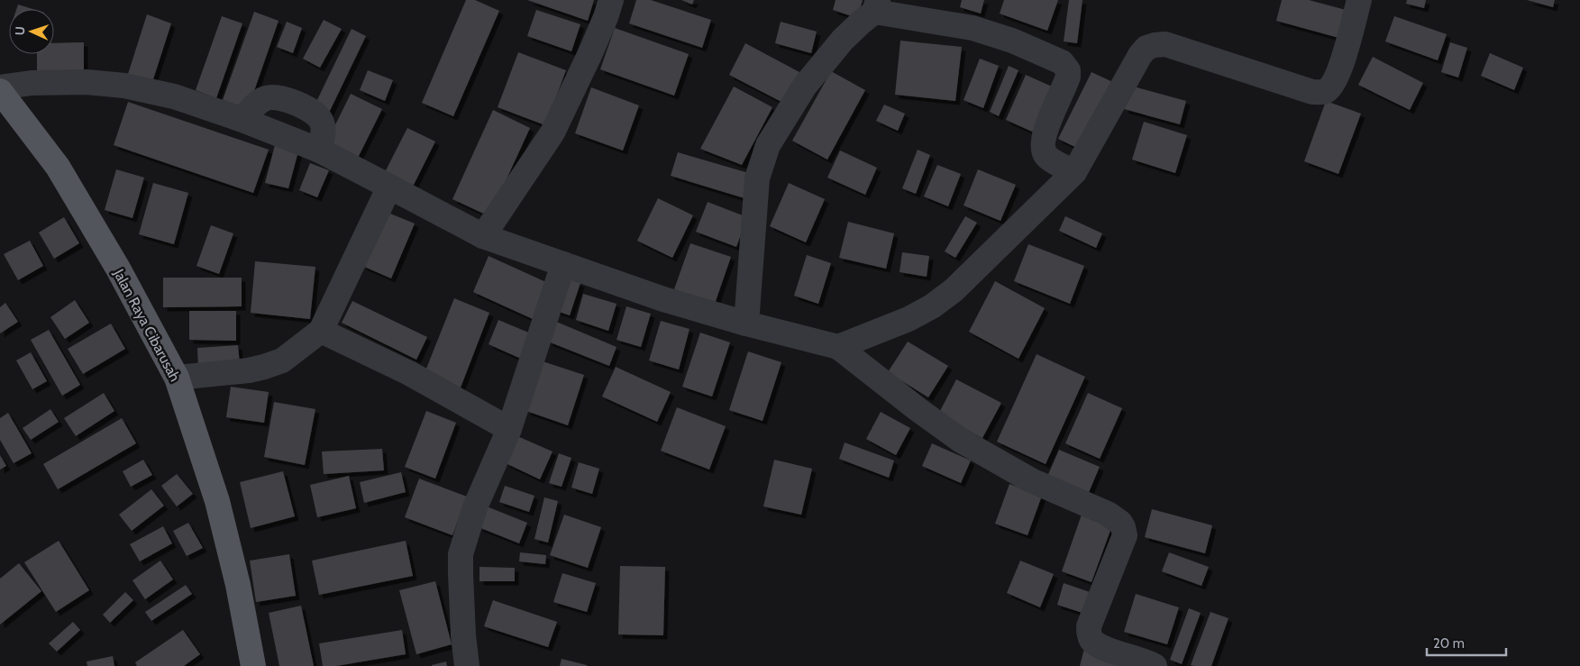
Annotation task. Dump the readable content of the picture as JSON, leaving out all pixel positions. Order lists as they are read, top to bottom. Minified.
{"streets":{"main road":["Jalan Raya Cibarusah"]},"scale_bar":"20 m","north":"left"}
